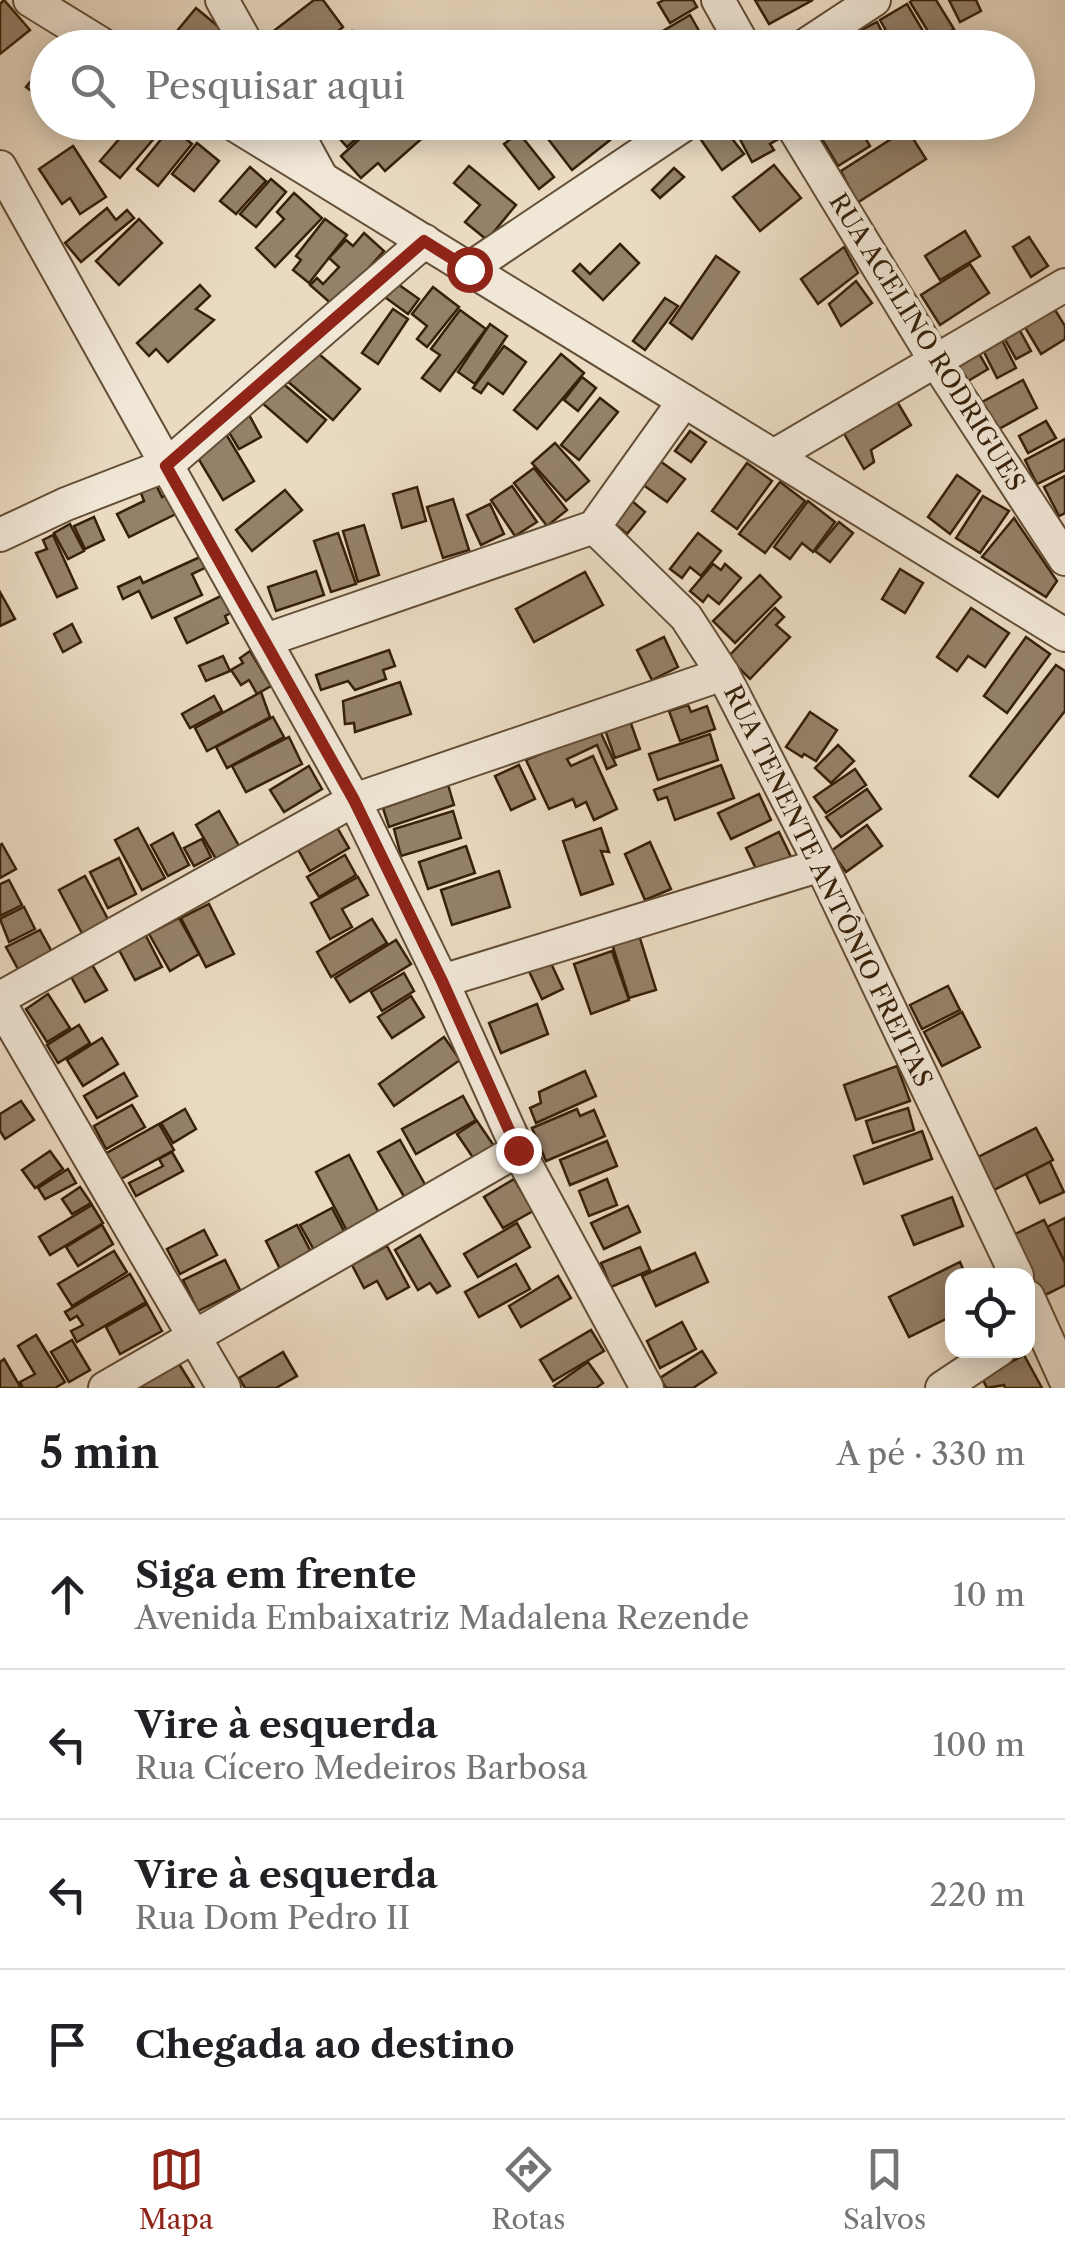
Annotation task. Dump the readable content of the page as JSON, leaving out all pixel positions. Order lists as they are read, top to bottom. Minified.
{"streets":{"street":["RUA ACELINO RODRIGUES","RUA TENENTE ANTÔNIO FREITAS"]},"page":{"search":"Pesquisar aqui","heading":["5 min","A pé · 330 m"],"list":[["Siga em frente","Avenida Embaixatriz Madalena Rezende","10 m"],["Vire à esquerda","Rua Cícero Medeiros Barbosa","100 m"],["Vire à esquerda","Rua Dom Pedro II","220 m"],"Chegada ao destino"],"nav":["Mapa","Rotas","Salvos"]}}
